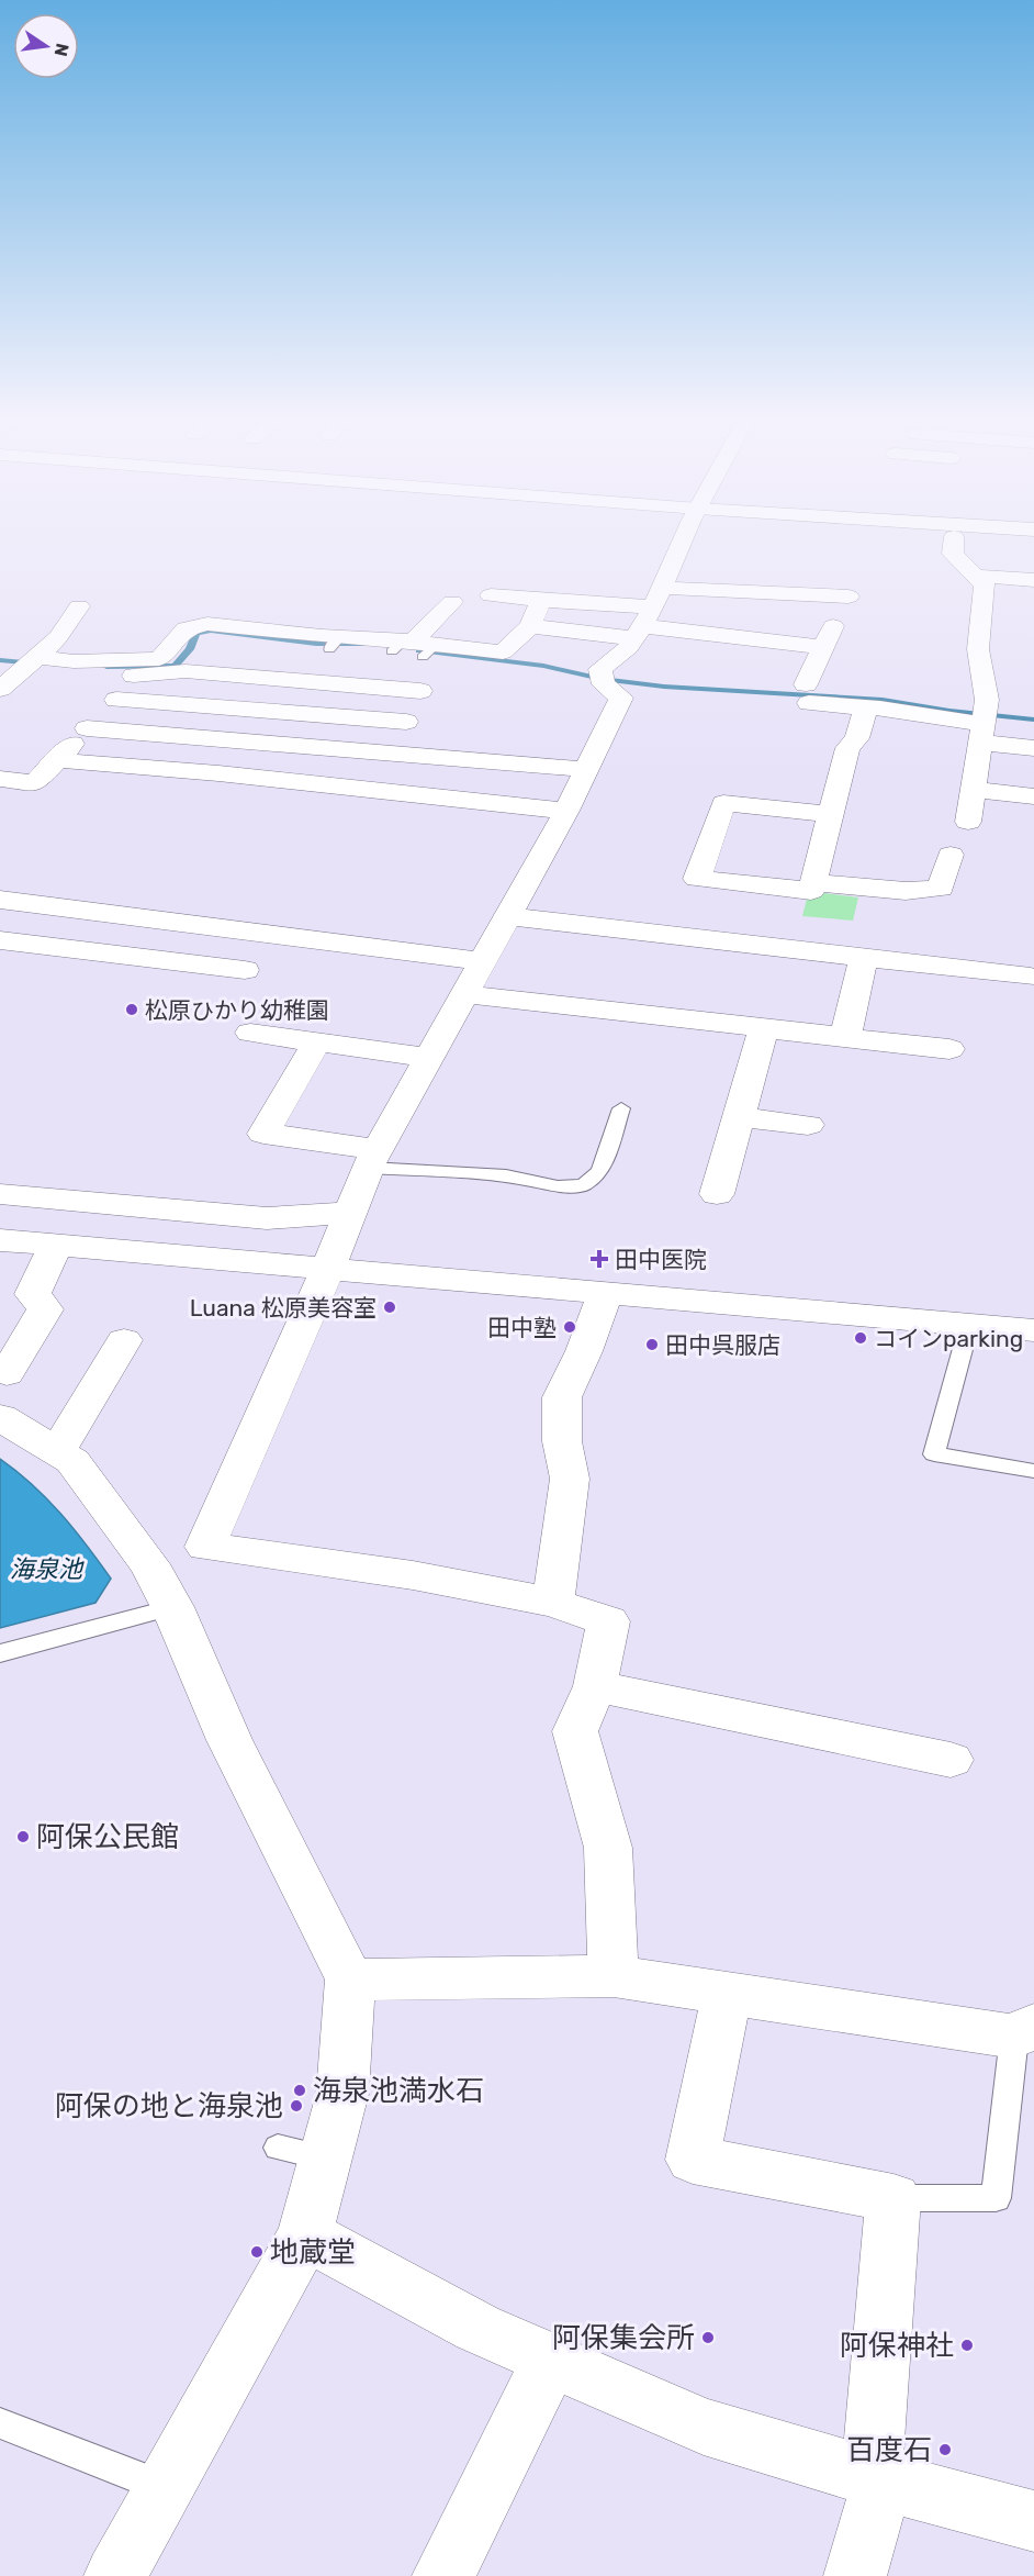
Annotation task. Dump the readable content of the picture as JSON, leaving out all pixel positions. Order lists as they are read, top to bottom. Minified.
{"water":["海泉池"],"places":{"other":["松原ひかり幼稚園","Luana 松原美容室","田中塾","コインparking","田中呉服店","阿保公民館","海泉池満水石","阿保の地と海泉池","地蔵堂","阿保集会所","阿保神社","百度石"],"health":["田中医院"]},"north":"right"}
